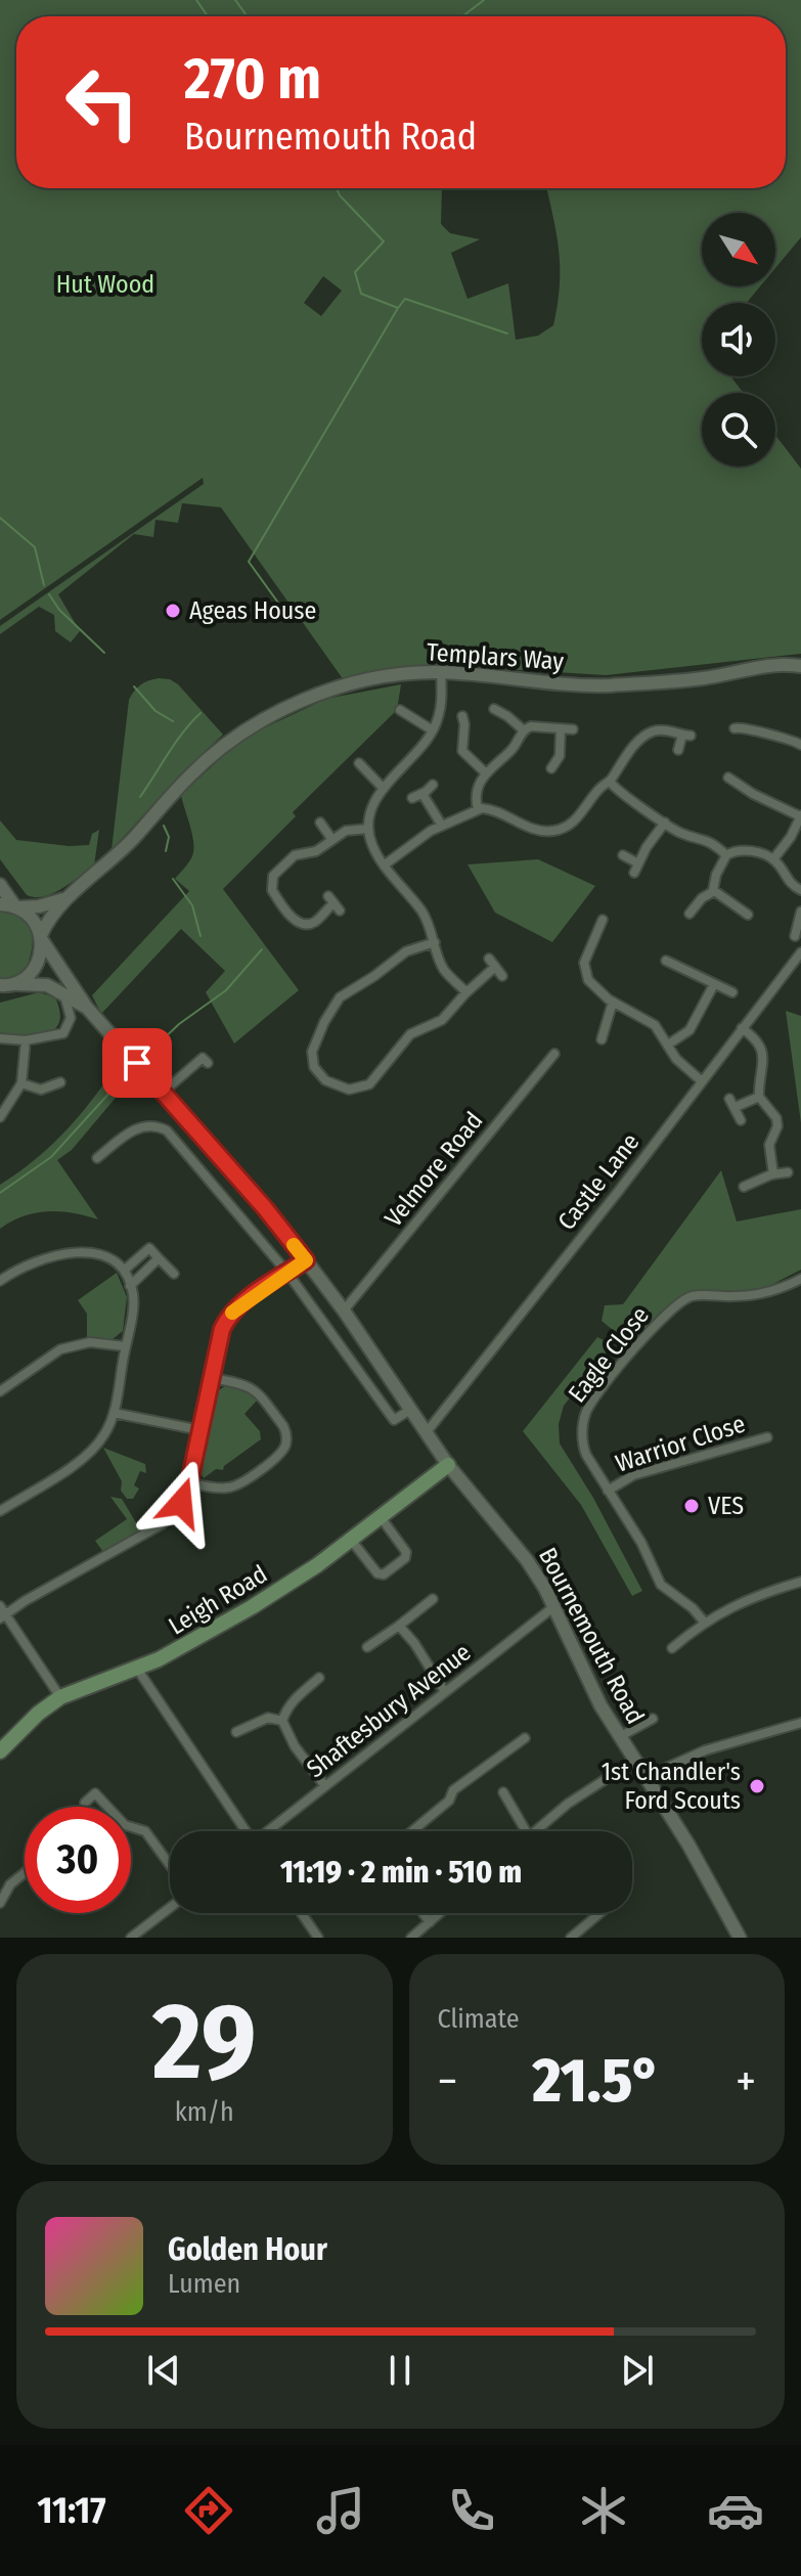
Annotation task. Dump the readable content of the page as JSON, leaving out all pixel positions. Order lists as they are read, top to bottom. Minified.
{"streets":{"main road":["Leigh Road"],"street":["Templars Way","Velmore Road","Castle Lane","Eagle Close","Warrior Close","Bournemouth Road","Shaftesbury Avenue"]},"crossings":[["Templars Way","Bournemouth Road"],["Velmore Road","Bournemouth Road"],["Castle Lane","Bournemouth Road"],["Eagle Close","Warrior Close"],["Leigh Road","Bournemouth Road"],["Bournemouth Road","Shaftesbury Avenue"]],"parks":["Hut Wood"],"places":["Ageas House","VES","1st Chandler's Ford Scouts"],"north":"bottom right","page":{"turn":["270 m","Bournemouth Road"],"limit":"30","trip":"11:19 · 2 min · 510 m","tile":[["29","km/h"],"Climate"],"heat":["−","21.5°","+"],"song":["Golden Hour","Lumen"],"tabs":"11:17"}}
